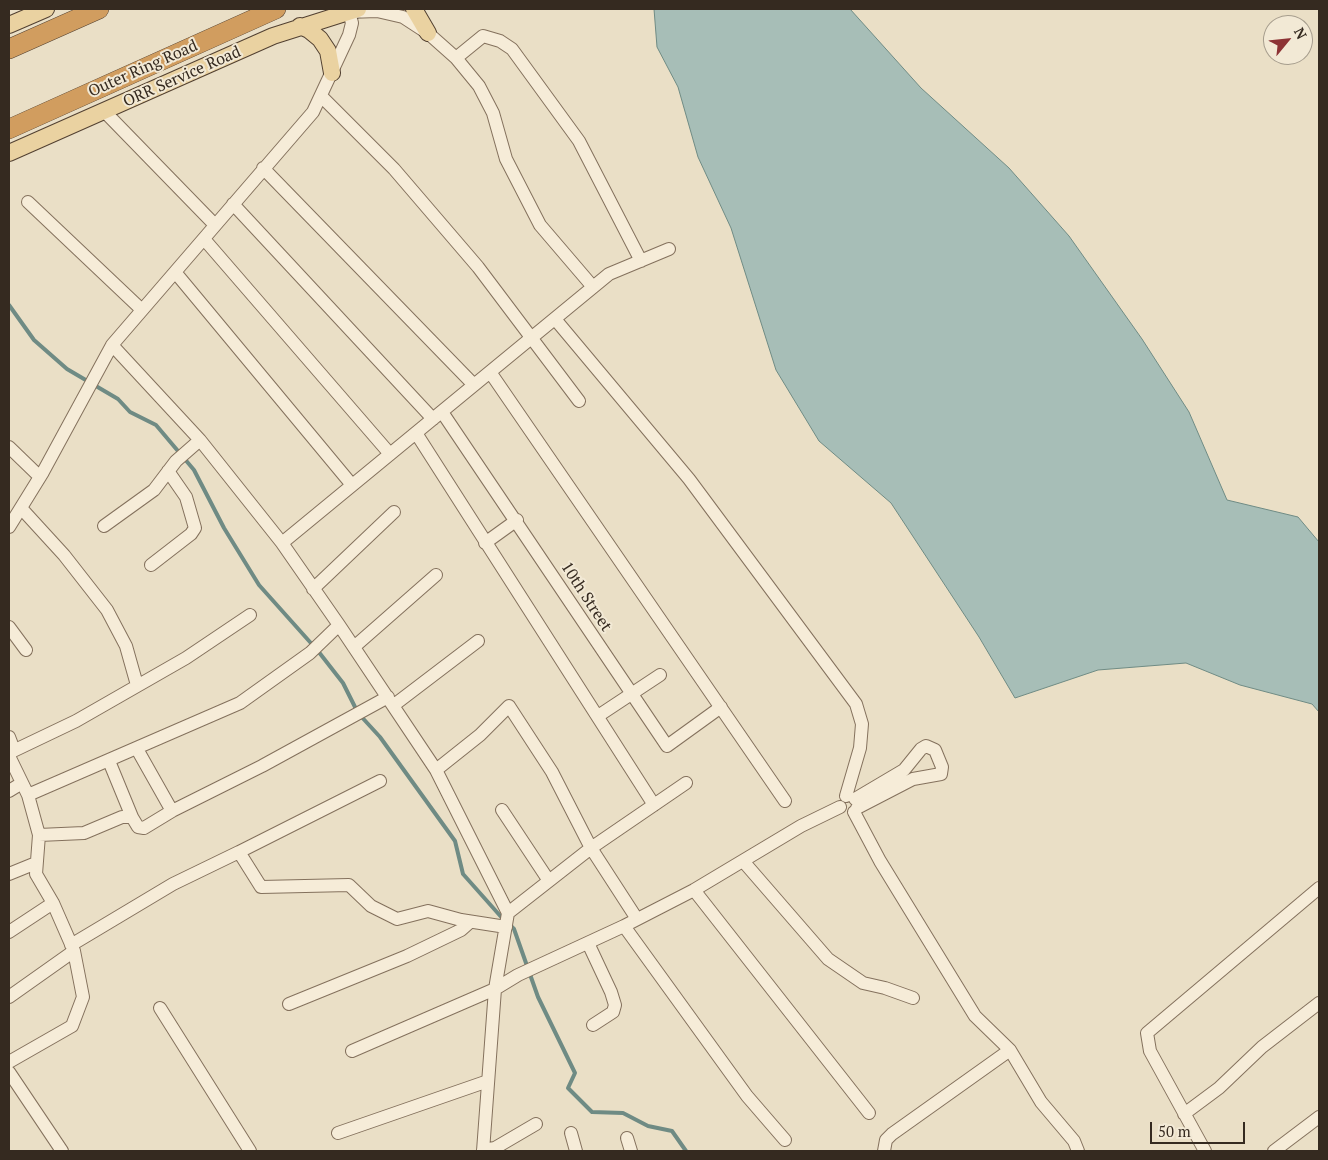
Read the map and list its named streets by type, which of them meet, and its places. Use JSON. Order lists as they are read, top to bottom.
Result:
{
  "streets": {
    "highway": ["Outer Ring Road"],
    "main road": ["ORR Service Road"],
    "street": ["10th Street"]
  },
  "scale_bar": "50 m",
  "north": "top right"
}
